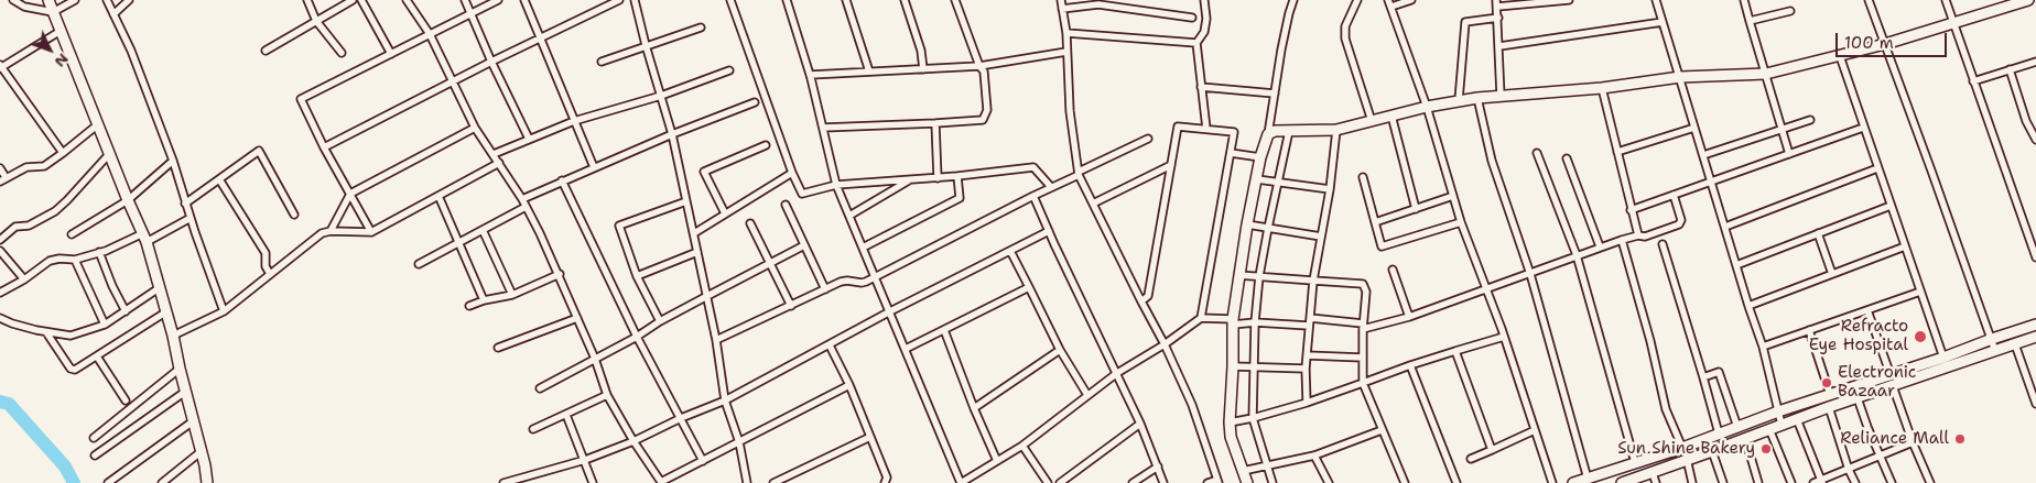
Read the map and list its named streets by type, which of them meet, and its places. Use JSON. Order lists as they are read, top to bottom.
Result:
{
  "places": [
    "Refracto Eye Hospital",
    "Electronic Bazaar",
    "Reliance Mall",
    "Sun Shine Bakery"
  ],
  "scale_bar": "100 m",
  "north": "bottom right"
}
